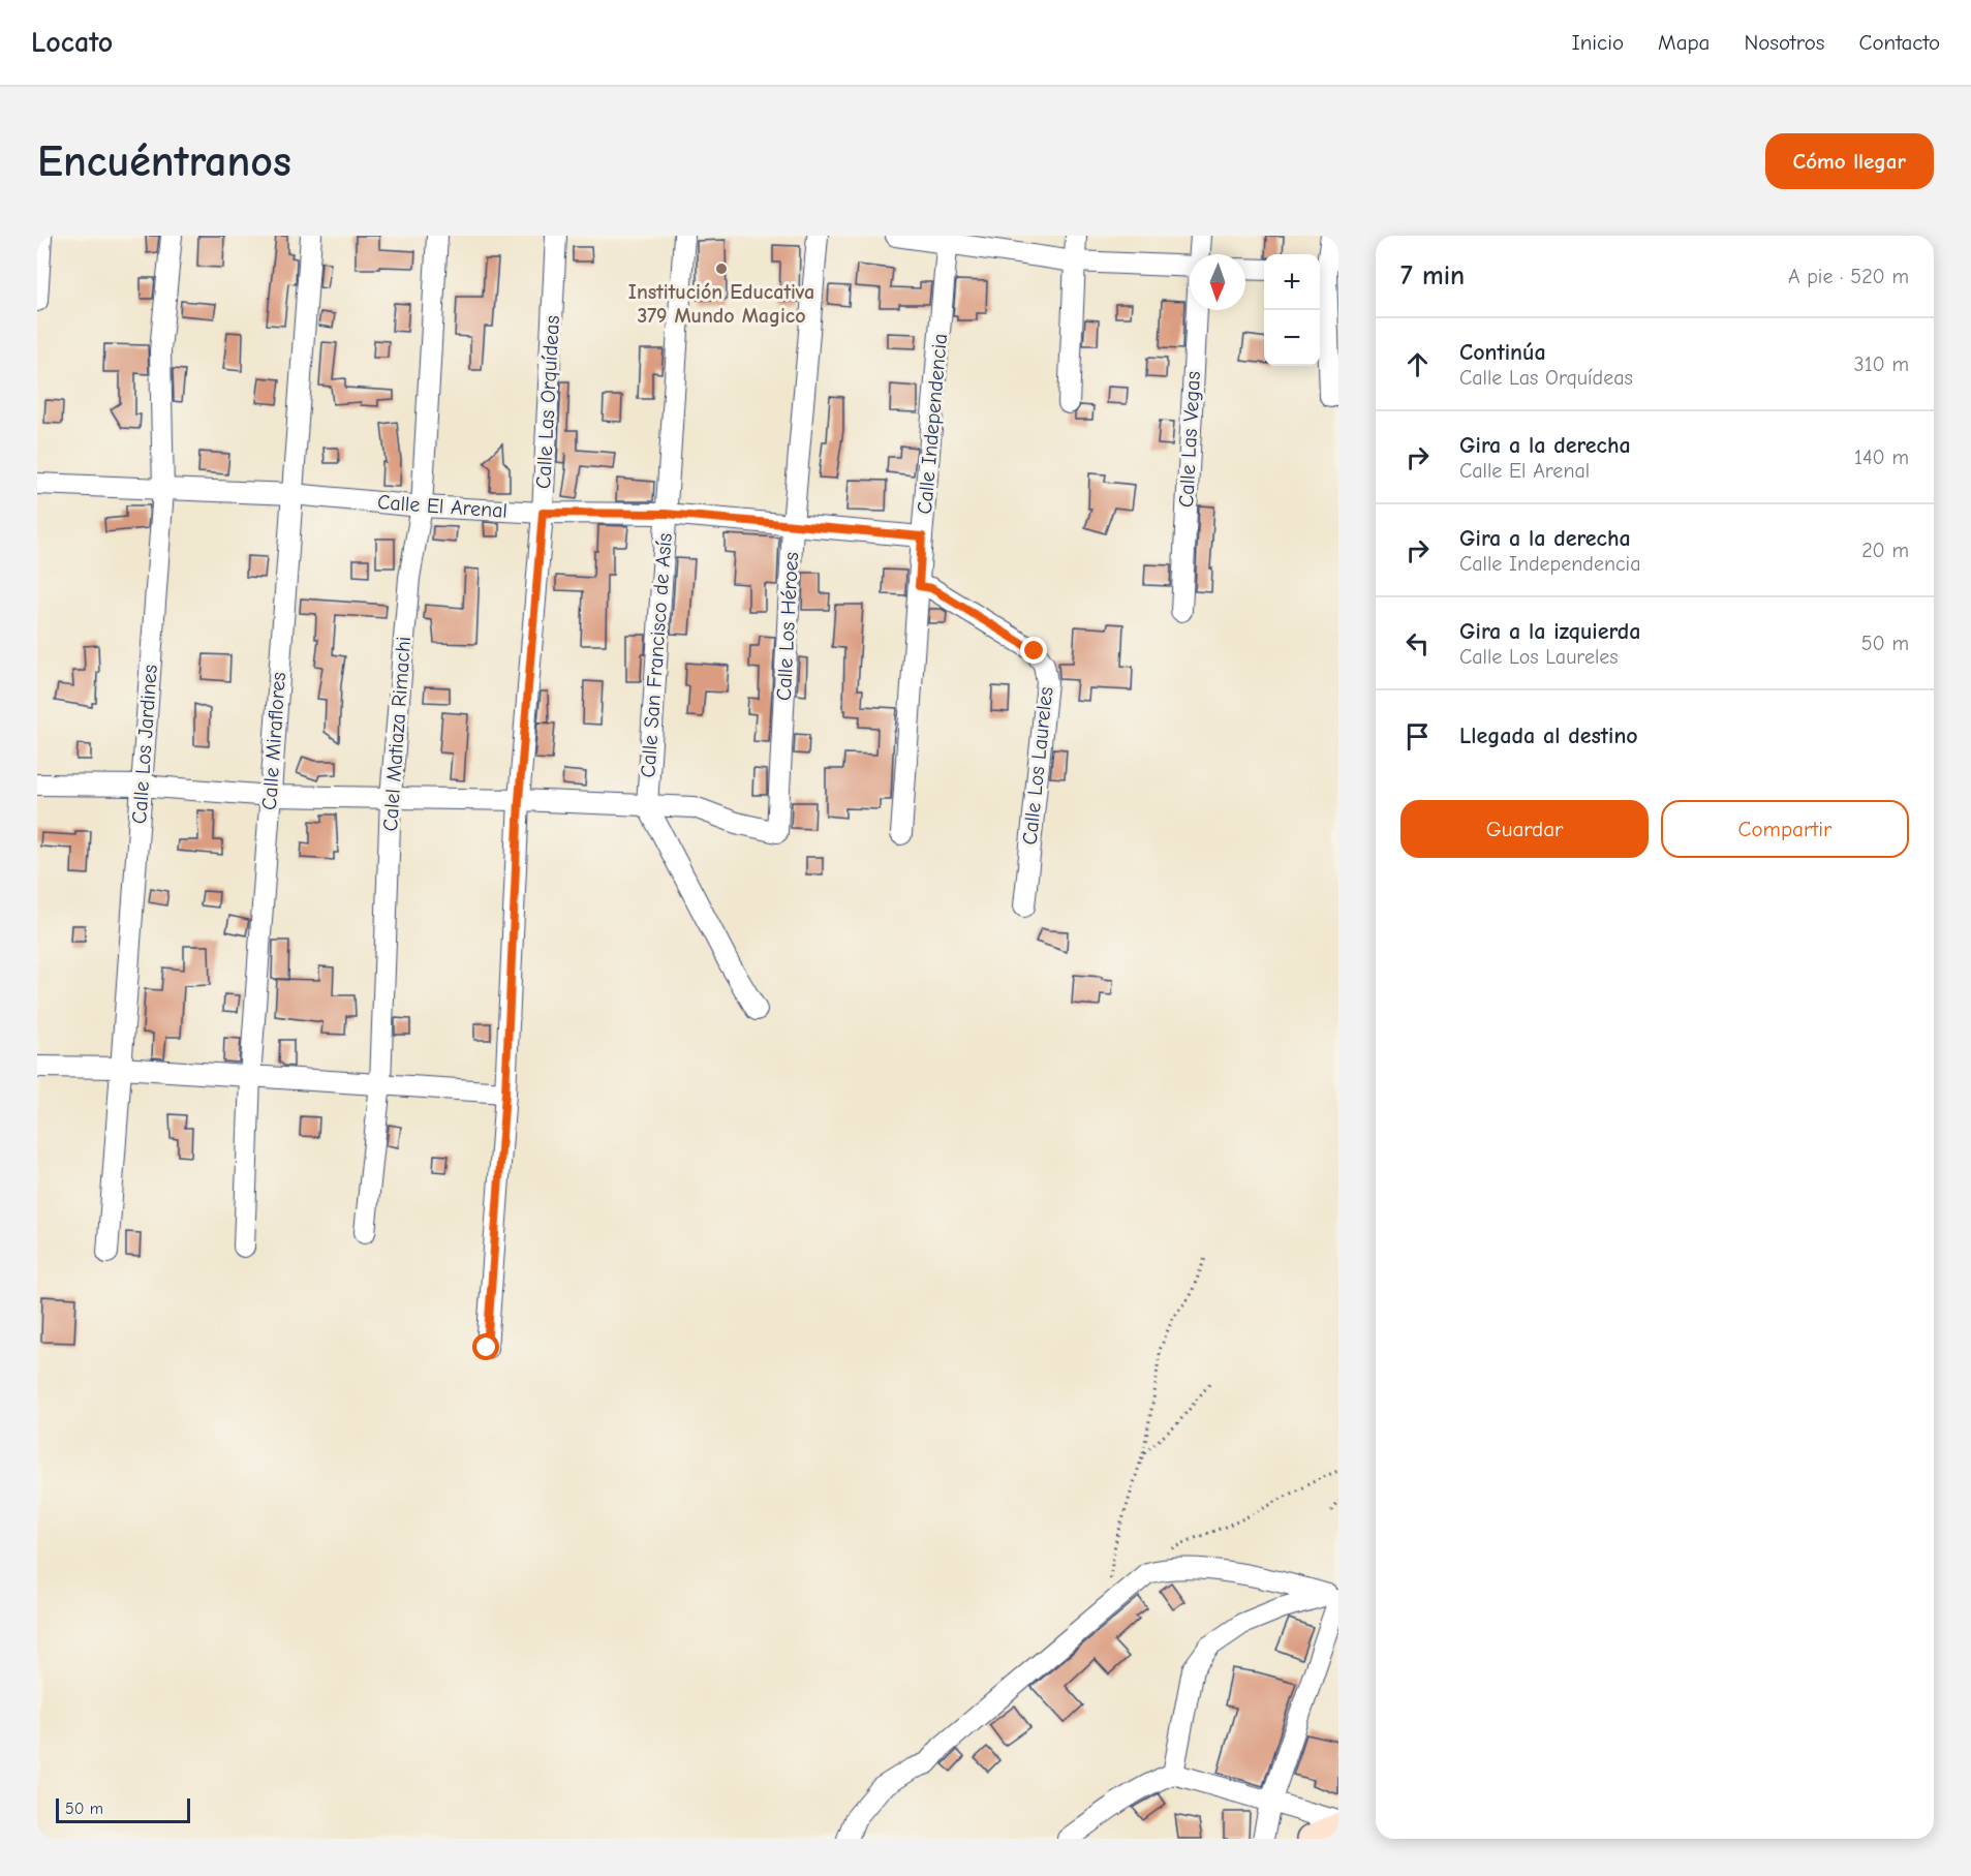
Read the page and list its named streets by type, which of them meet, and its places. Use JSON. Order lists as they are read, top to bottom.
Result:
{
  "streets": {
    "street": [
      "Calle Las Orquídeas",
      "Calle Independencia",
      "Calle Las Vegas",
      "Calle El Arenal",
      "Calle Los Héroes",
      "Calle San Francisco de Asís",
      "Calel Matiaza Rimachi",
      "Calle Miraflores",
      "Calle Los Jardines",
      "Calle Los Laureles"
    ]
  },
  "crossings": [
    ["Calle Las Orquídeas", "Calle El Arenal"],
    ["Calle Independencia", "Calle El Arenal"],
    ["Calle Independencia", "Calle Los Laureles"],
    ["Calle El Arenal", "Calle Los Héroes"],
    ["Calle El Arenal", "Calle San Francisco de Asís"],
    ["Calle El Arenal", "Calel Matiaza Rimachi"],
    ["Calle El Arenal", "Calle Miraflores"],
    ["Calle El Arenal", "Calle Los Jardines"],
    ["Calle Los Héroes", "Calle San Francisco de Asís"]
  ],
  "places": ["Institución Educativa 379 Mundo Magico"],
  "scale_bar": "50 m",
  "north": "bottom",
  "page": {
    "header": "Locato",
    "nav": [
      "Inicio",
      "Mapa",
      "Nosotros",
      "Contacto"
    ],
    "buttons": [
      "Cómo llegar",
      ["Guardar", "Compartir"]
    ],
    "title": "Encuéntranos",
    "heading": ["7 min", "A pie · 520 m"],
    "map_buttons": ["+", "−"],
    "list": [
      ["Continúa", "Calle Las Orquídeas", "310 m"],
      ["Gira a la derecha", "Calle El Arenal", "140 m"],
      ["Gira a la derecha", "Calle Independencia", "20 m"],
      ["Gira a la izquierda", "Calle Los Laureles", "50 m"],
      "Llegada al destino"
    ],
    "scale": "50 m"
  }
}
